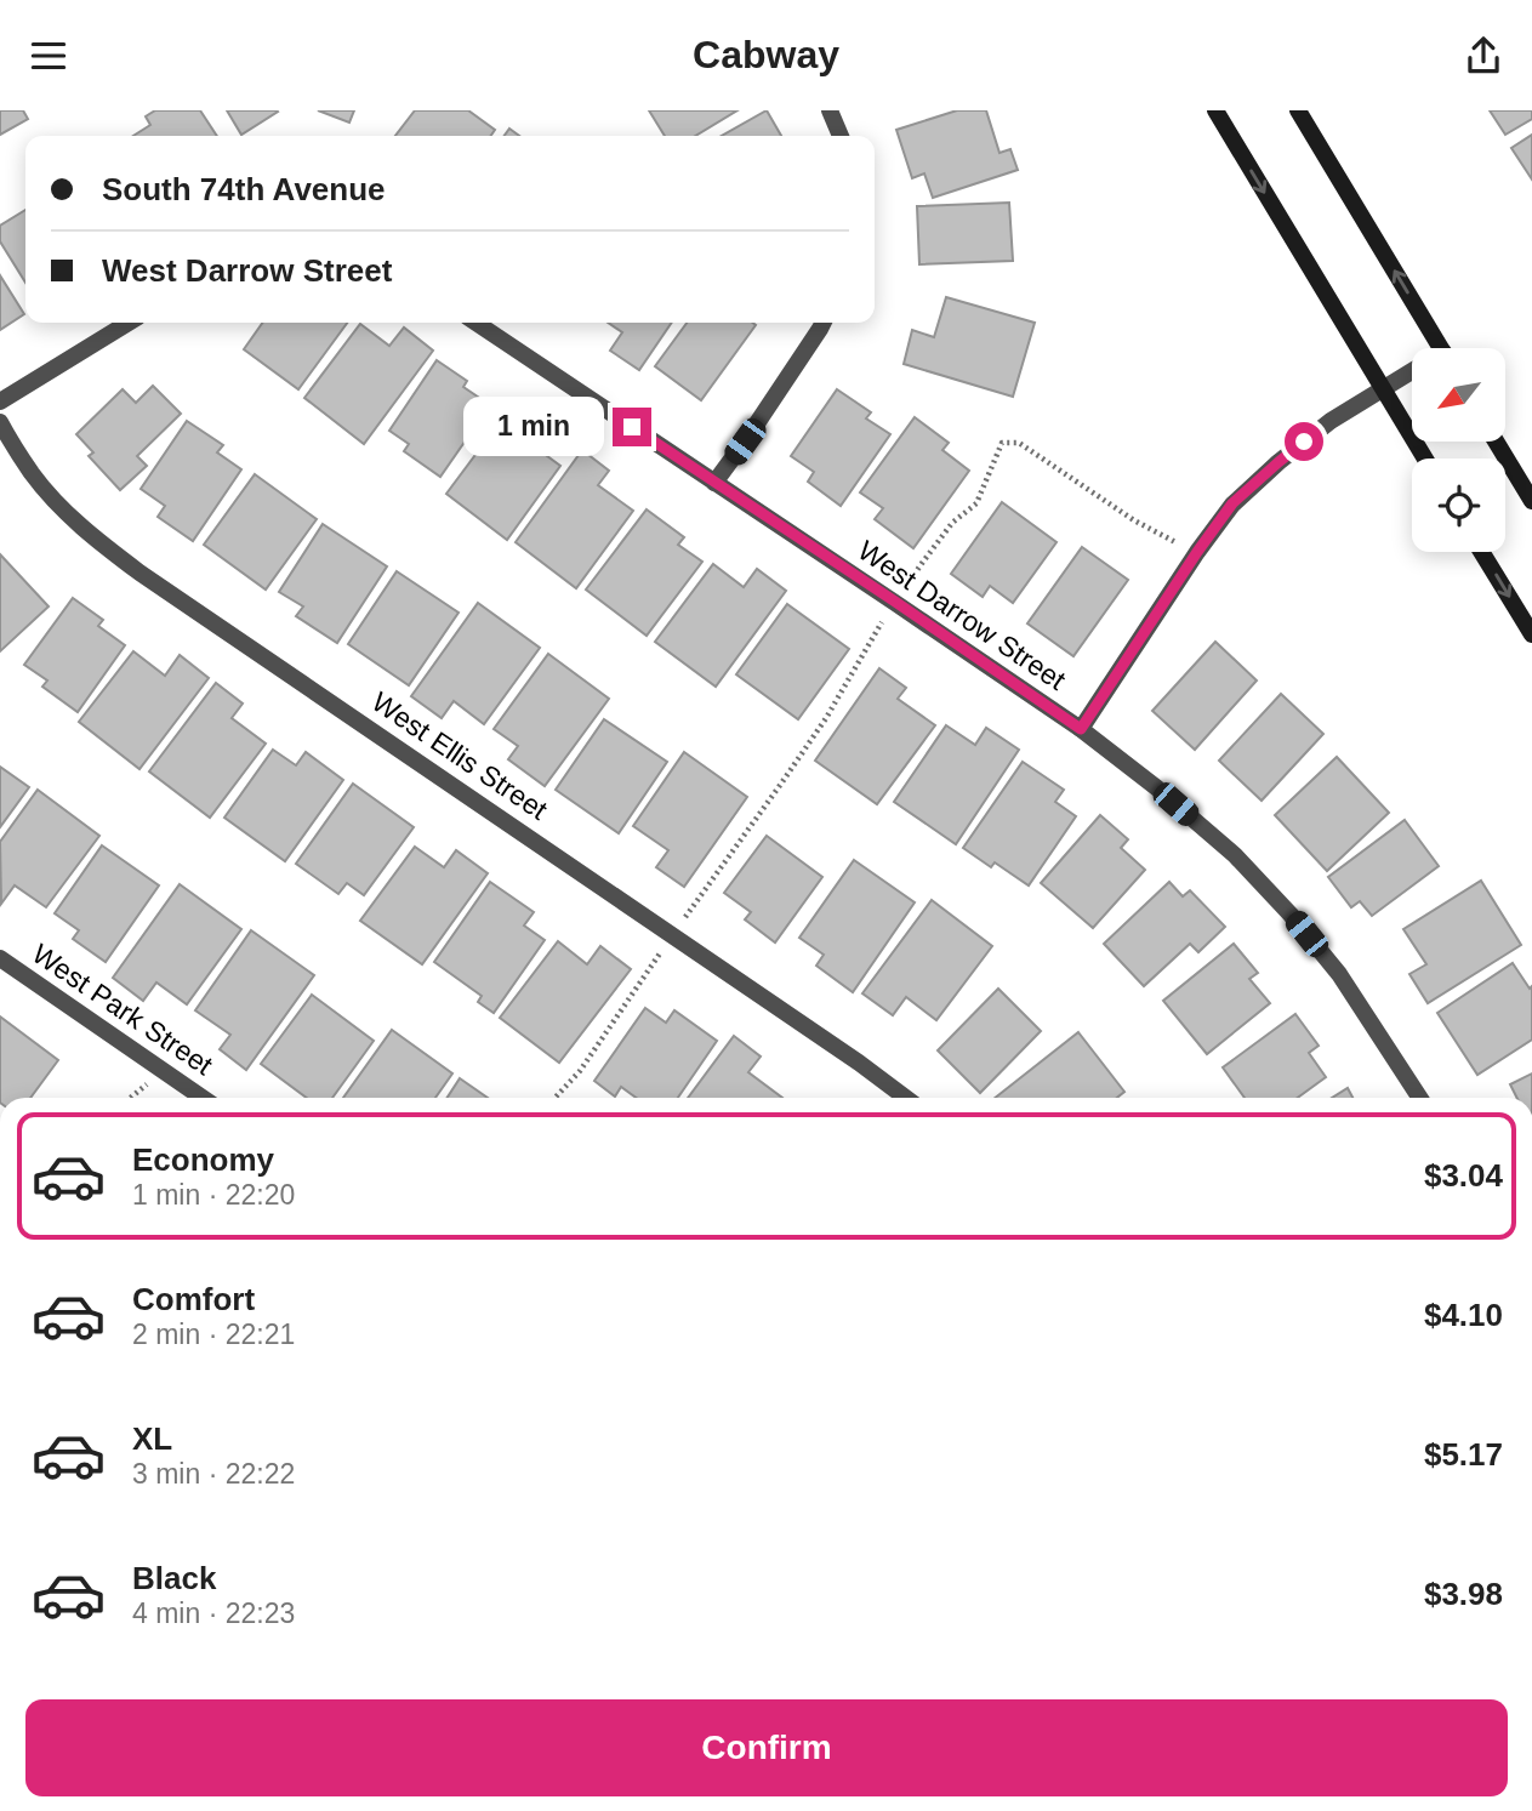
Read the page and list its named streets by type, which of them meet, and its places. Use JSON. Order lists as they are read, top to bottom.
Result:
{
  "streets": {
    "street": ["West Darrow Street", "West Ellis Street", "West Park Street"]
  },
  "north": "bottom left",
  "page": {
    "header": "Cabway",
    "banner": ["South 74th Avenue", "West Darrow Street"],
    "bubble": "1 min",
    "list": [
      {
        "name": "Economy",
        "note": "1 min · 22:20",
        "value": "$3.04"
      },
      {
        "name": "Comfort",
        "note": "2 min · 22:21",
        "value": "$4.10"
      },
      {
        "name": "XL",
        "note": "3 min · 22:22",
        "value": "$5.17"
      },
      {
        "name": "Black",
        "note": "4 min · 22:23",
        "value": "$3.98"
      }
    ],
    "buttons": "Confirm"
  }
}
